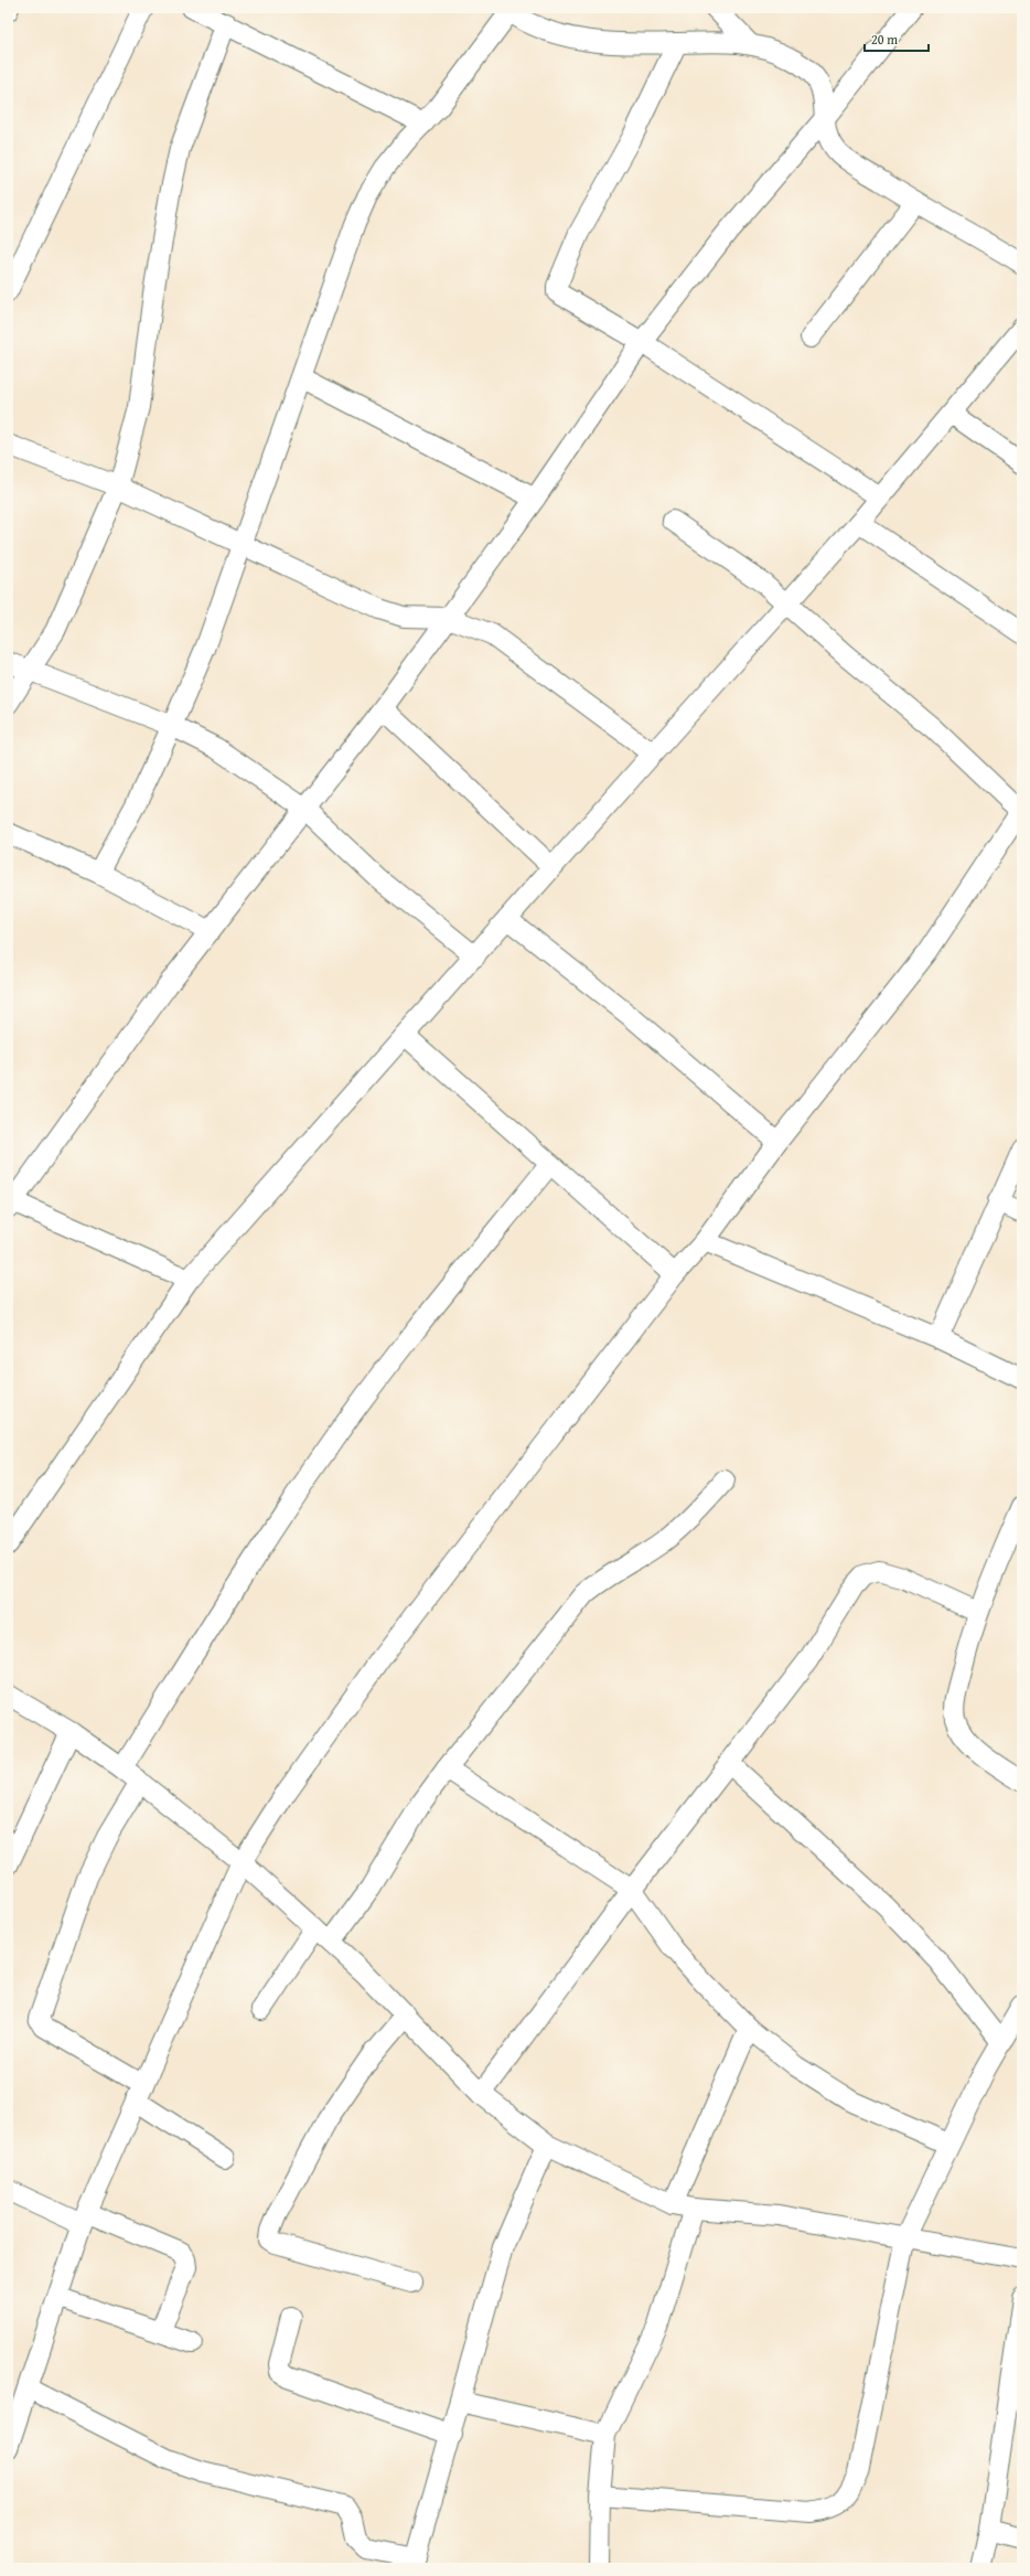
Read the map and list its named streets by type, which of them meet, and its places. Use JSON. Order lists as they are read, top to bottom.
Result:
{
  "scale_bar": "20 m"
}
